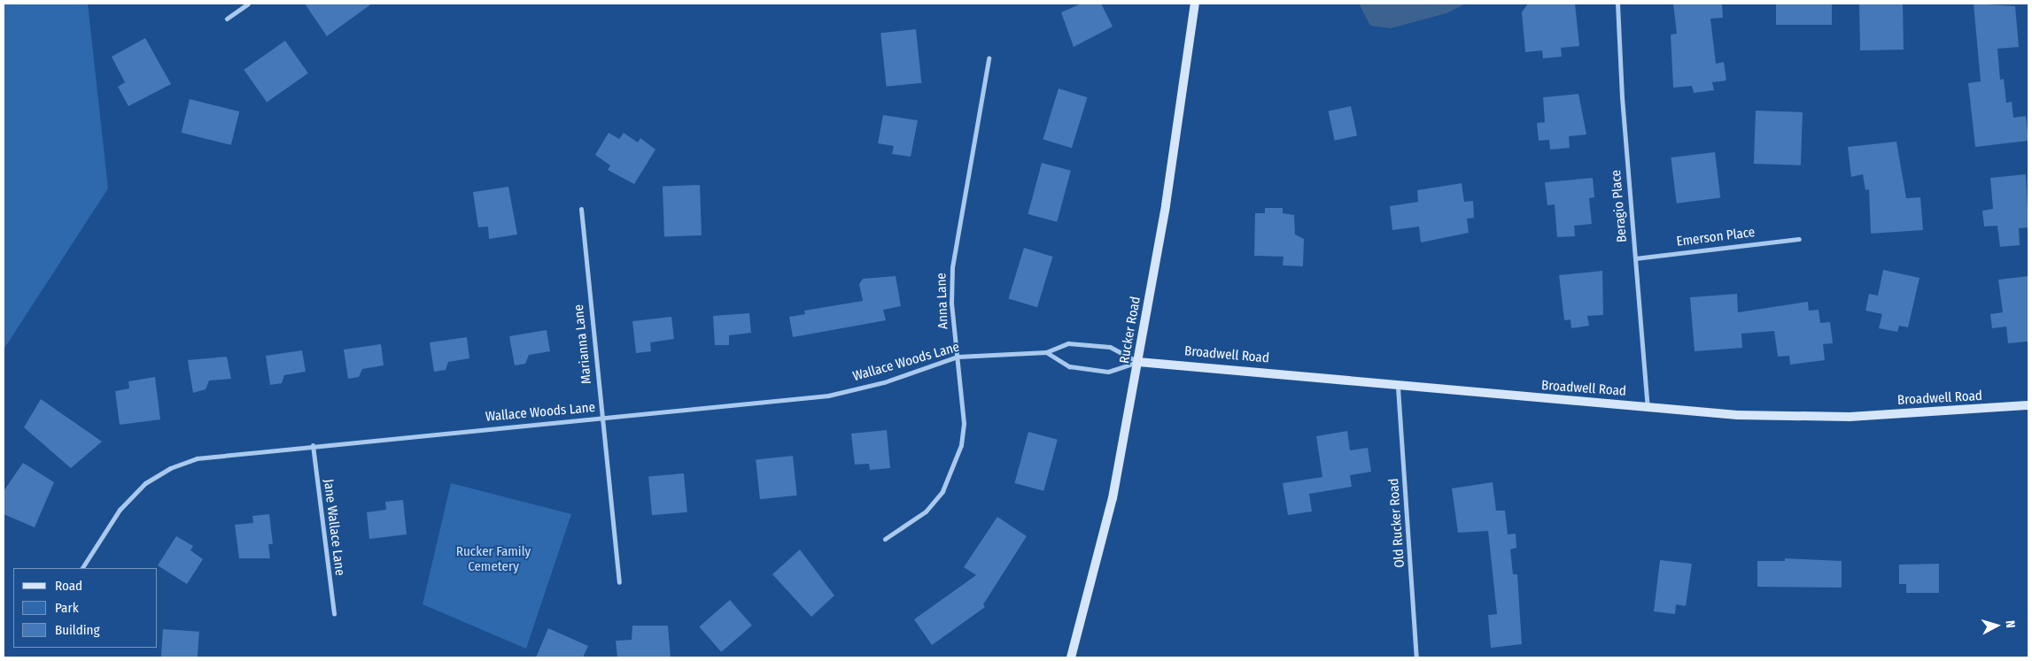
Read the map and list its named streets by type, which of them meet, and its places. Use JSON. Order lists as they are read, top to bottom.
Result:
{
  "streets": {
    "street": [
      "Beragio Place",
      "Emerson Place",
      "Anna Lane",
      "Rucker Road",
      "Marianna Lane",
      "Broadwell Road",
      "Wallace Woods Lane",
      "Old Rucker Road",
      "Jane Wallace Lane"
    ]
  },
  "crossings": [
    ["Beragio Place", "Emerson Place"],
    ["Beragio Place", "Broadwell Road"],
    ["Anna Lane", "Wallace Woods Lane"],
    ["Rucker Road", "Broadwell Road"],
    ["Rucker Road", "Wallace Woods Lane"],
    ["Marianna Lane", "Wallace Woods Lane"],
    ["Broadwell Road", "Wallace Woods Lane"],
    ["Broadwell Road", "Old Rucker Road"],
    ["Wallace Woods Lane", "Jane Wallace Lane"]
  ],
  "parks": ["Rucker Family Cemetery"],
  "legend": ["Road", "Park", "Building"],
  "north": "right"
}
